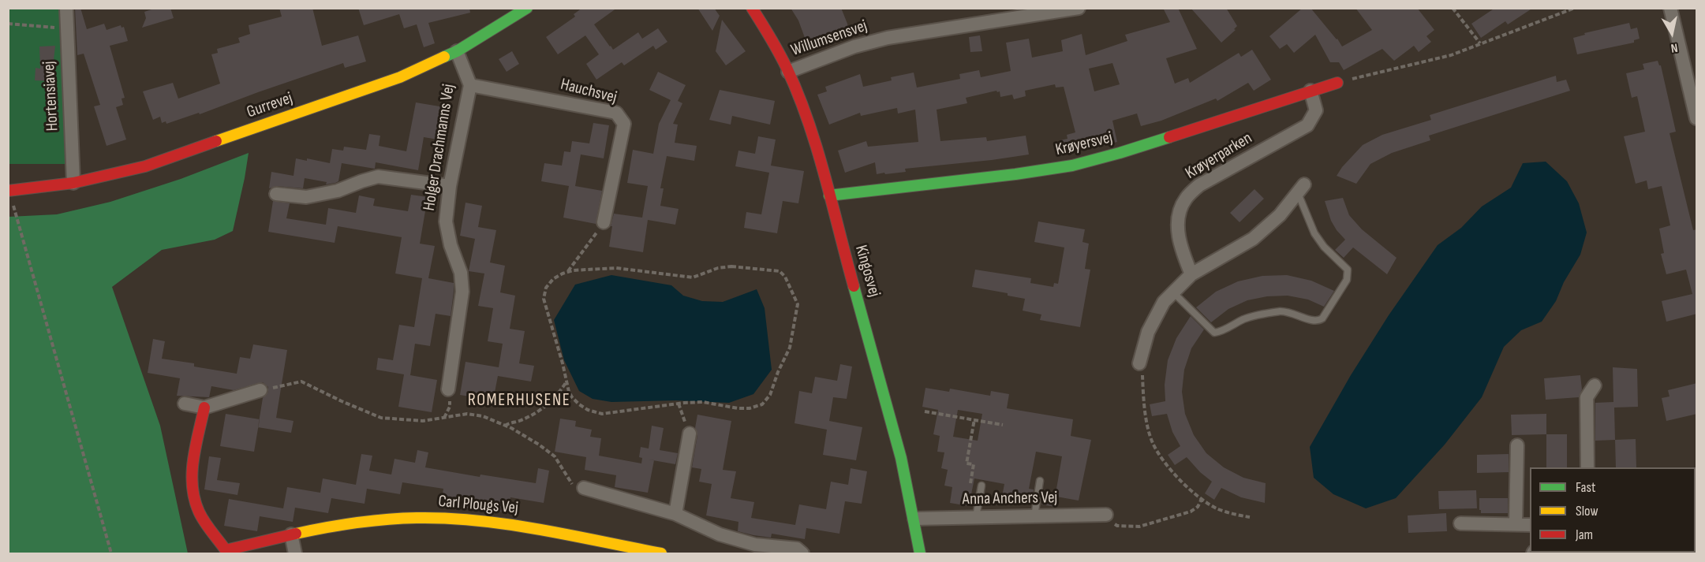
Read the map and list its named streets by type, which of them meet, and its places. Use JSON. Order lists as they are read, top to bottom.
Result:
{
  "streets": {
    "street": [
      "Willumsensvej",
      "Hauchsvej",
      "Hortensiavej",
      "Gurrevej",
      "Krøyersvej",
      "Holger Drachmanns Vej",
      "Krøyerparken",
      "Kingosvej",
      "Anna Anchers Vej",
      "Carl Plougs Vej"
    ]
  },
  "crossings": [
    ["Willumsensvej", "Kingosvej"],
    ["Hauchsvej", "Holger Drachmanns Vej"],
    ["Hortensiavej", "Gurrevej"],
    ["Gurrevej", "Holger Drachmanns Vej"],
    ["Krøyersvej", "Krøyerparken"],
    ["Krøyersvej", "Kingosvej"],
    ["Kingosvej", "Anna Anchers Vej"]
  ],
  "districts": ["ROMERHUSENE"],
  "legend": ["Fast", "Slow", "Jam"],
  "north": "bottom"
}
